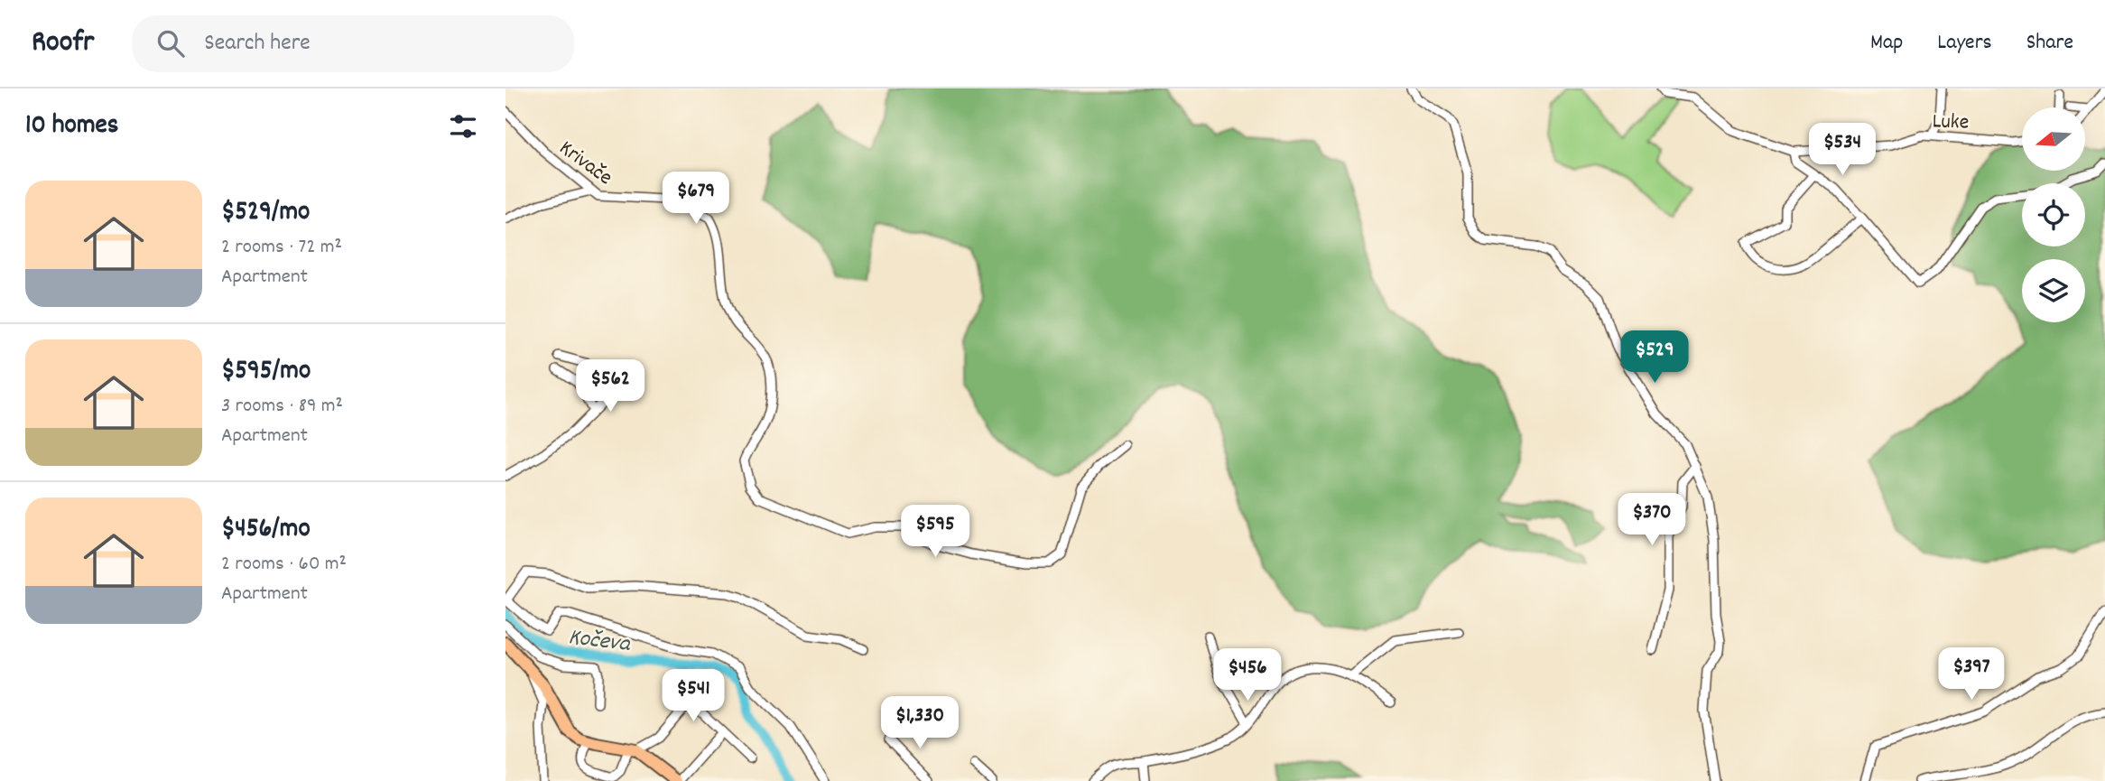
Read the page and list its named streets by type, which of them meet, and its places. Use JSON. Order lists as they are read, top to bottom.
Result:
{
  "streets": {
    "street": ["Luke", "Krivače"]
  },
  "water": ["Kočeva"],
  "north": "left",
  "page": {
    "header": "Roofr",
    "search": "Search here",
    "nav": ["Map", "Layers", "Share"],
    "heading": "10 homes",
    "price": [
      "$534",
      "$679",
      "$529",
      "$562",
      "$370",
      "$595",
      "$397",
      "$456",
      "$541",
      "$1,330"
    ],
    "list": [
      {
        "name": "$529/mo",
        "note": "2 rooms · 72 m² · Apartment"
      },
      {
        "name": "$595/mo",
        "note": "3 rooms · 89 m² · Apartment"
      },
      {
        "name": "$456/mo",
        "note": "2 rooms · 60 m² · Apartment"
      }
    ]
  }
}
